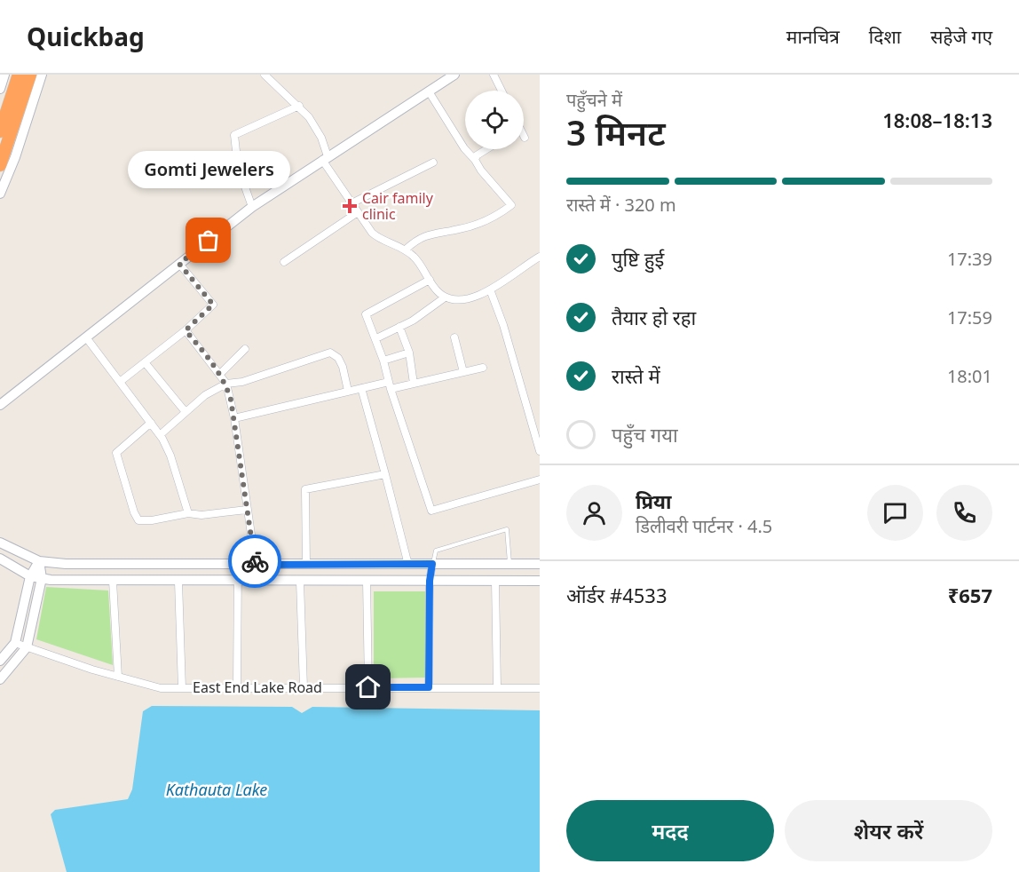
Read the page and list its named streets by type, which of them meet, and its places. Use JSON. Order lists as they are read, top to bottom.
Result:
{
  "streets": {
    "street": ["East End Lake Road"]
  },
  "water": ["Kathauta Lake"],
  "places": {
    "health": ["Cair family clinic"],
    "other": ["Gomti Jewelers"]
  },
  "page": {
    "header": "Quickbag",
    "nav": ["मानचित्र", "दिशा", "सहेजे गए"],
    "heading": ["3 मिनट", "पहुँचने में", "18:08–18:13"],
    "panel": [
      "प्रिया",
      "डिलीवरी पार्टनर · 4.5",
      "ऑर्डर #4533",
      "₹657"
    ],
    "bubble": "Gomti Jewelers",
    "bar": "रास्ते में · 320 m",
    "list": [
      ["पुष्टि हुई", "17:39"],
      ["तैयार हो रहा", "17:59"],
      ["रास्ते में", "18:01"],
      "पहुँच गया"
    ],
    "buttons": ["मदद", "शेयर करें"]
  }
}
